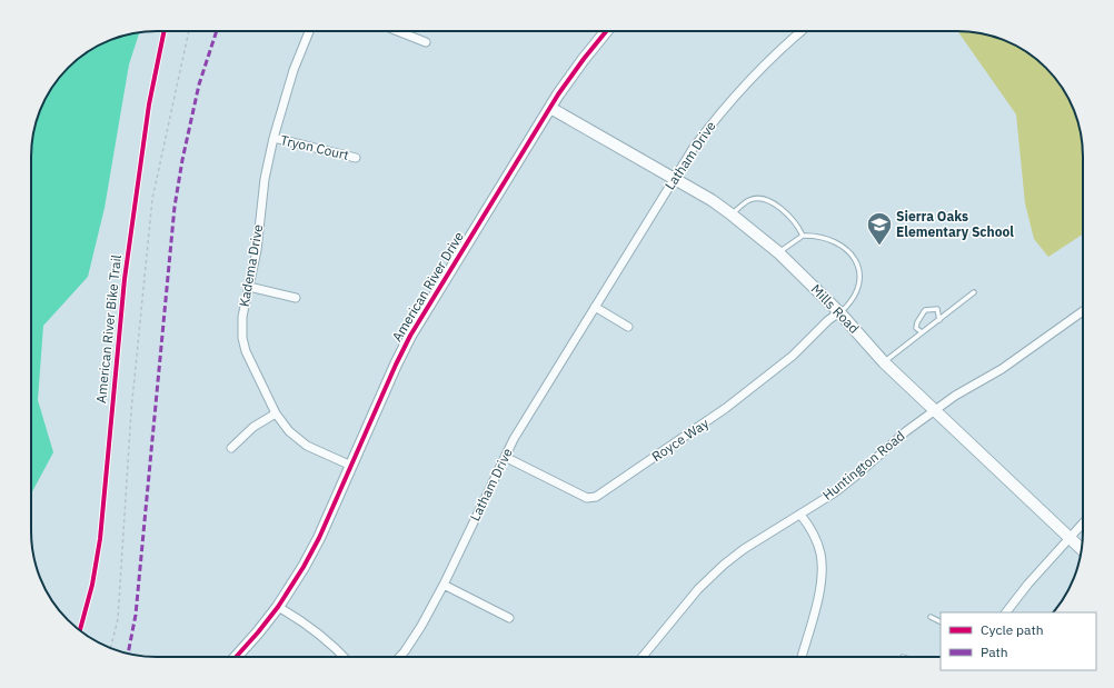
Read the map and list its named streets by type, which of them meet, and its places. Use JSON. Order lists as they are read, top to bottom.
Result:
{
  "streets": {
    "street": [
      "Tryon Court",
      "Latham Drive",
      "Kadema Drive",
      "American River Drive",
      "Mills Road",
      "Royce Way",
      "Huntington Road"
    ],
    "cycle path": ["American River Bike Trail"]
  },
  "crossings": [
    ["Tryon Court", "Kadema Drive"],
    ["Latham Drive", "Mills Road"],
    ["Latham Drive", "Royce Way"],
    ["Kadema Drive", "American River Drive"],
    ["American River Drive", "Mills Road"],
    ["Mills Road", "Royce Way"],
    ["Mills Road", "Huntington Road"]
  ],
  "places": {
    "school or university": ["Sierra Oaks Elementary School"]
  },
  "legend": ["Cycle path", "Path"]
}
